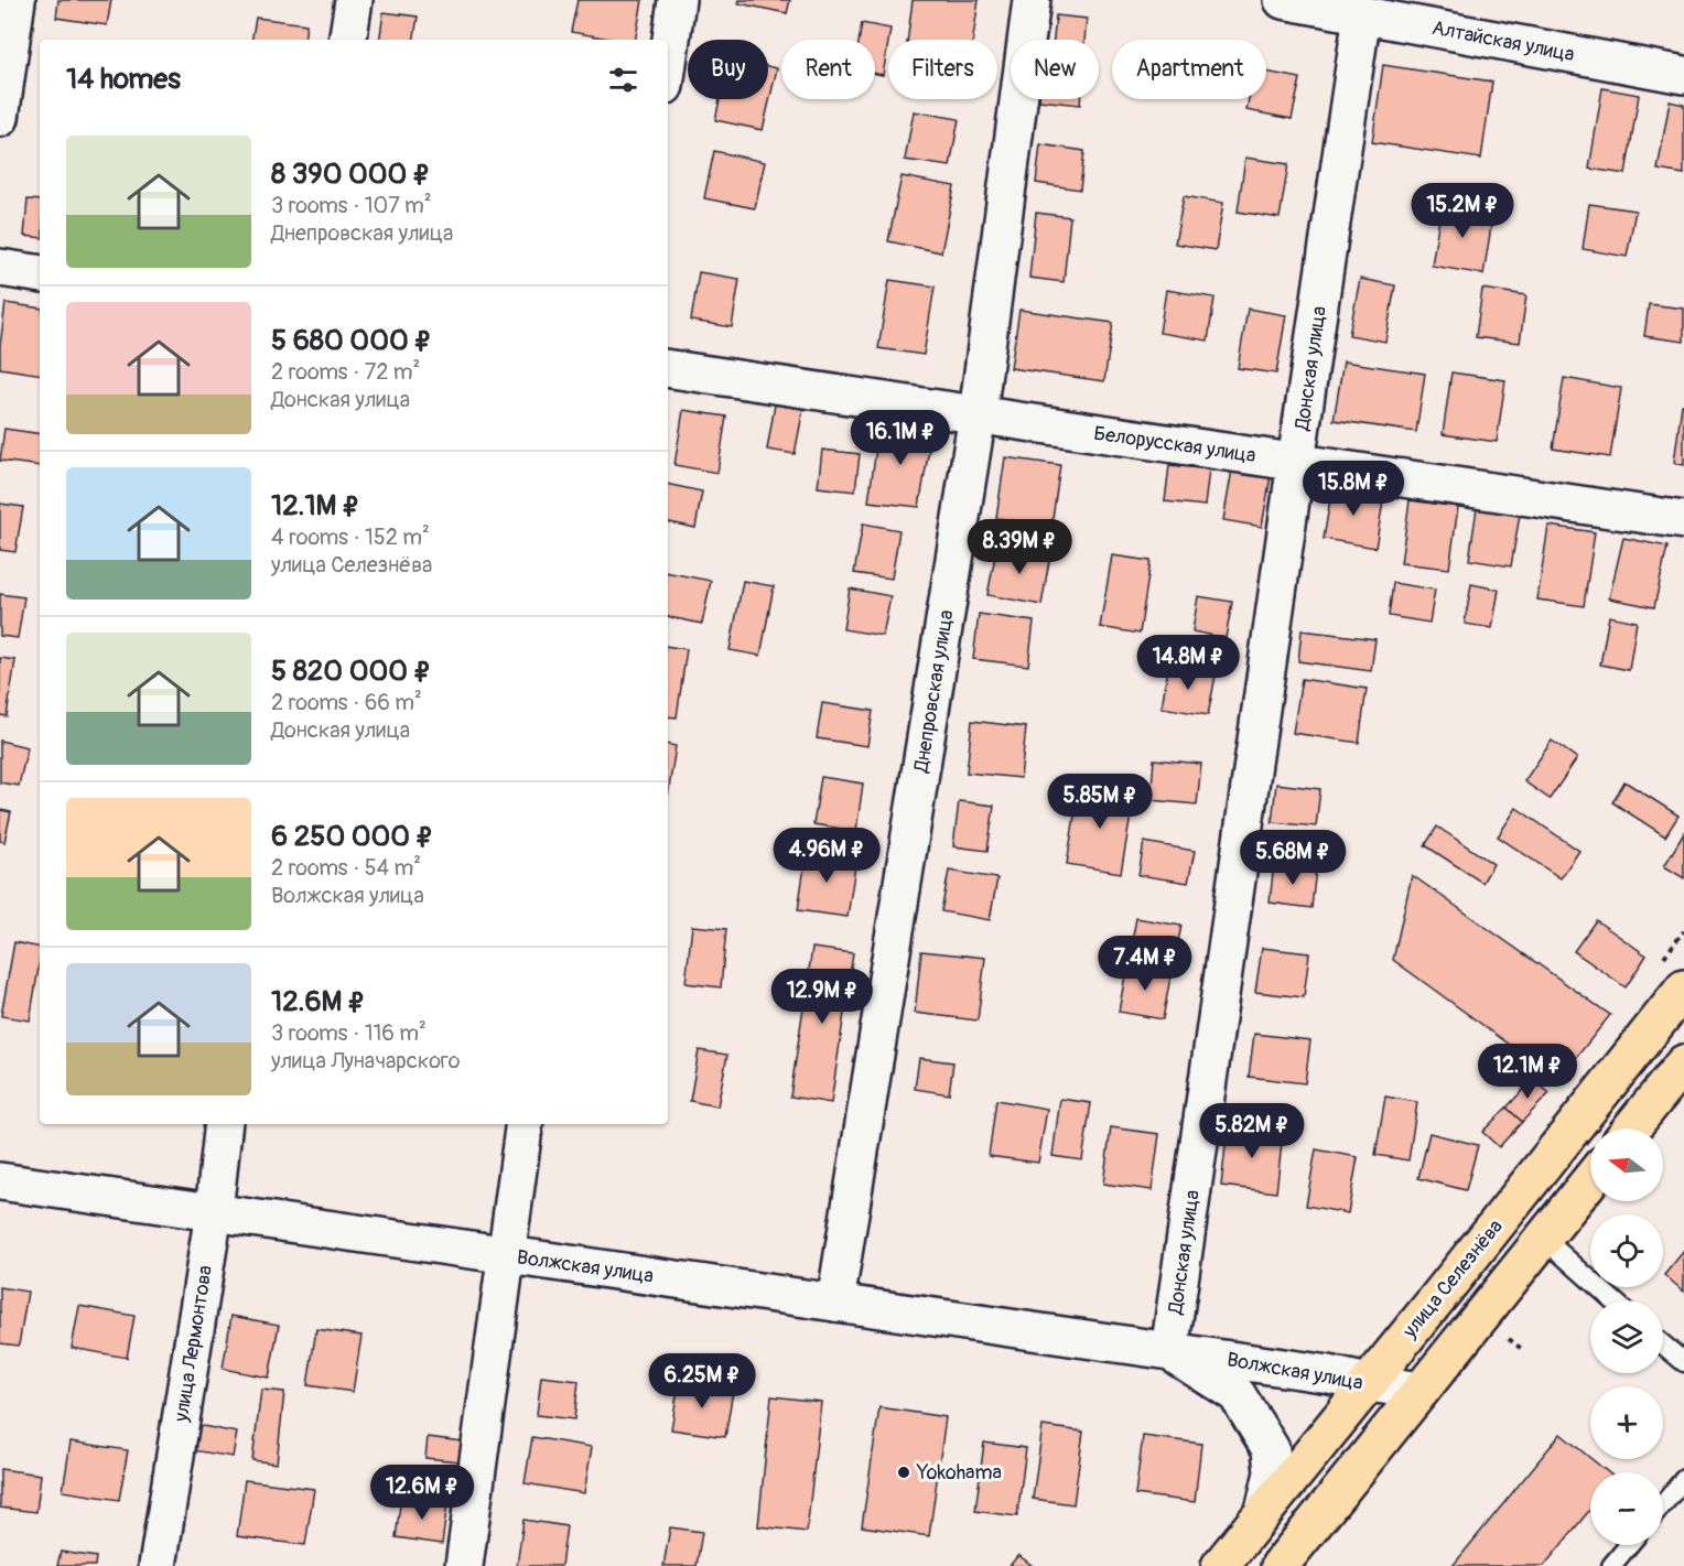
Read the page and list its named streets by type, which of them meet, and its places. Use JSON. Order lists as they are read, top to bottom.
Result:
{
  "streets": {
    "main road": ["улица Селезнёва"],
    "street": [
      "Алтайская улица",
      "Донская улица",
      "Белорусская улица",
      "Днепровская улица",
      "Волжская улица",
      "улица Лермонтова"
    ]
  },
  "crossings": [
    ["Алтайская улица", "Донская улица"],
    ["Донская улица", "Белорусская улица"],
    ["Донская улица", "Волжская улица"],
    ["Белорусская улица", "Днепровская улица"],
    ["Днепровская улица", "Волжская улица"],
    ["Волжская улица", "улица Селезнёва"],
    ["Волжская улица", "улица Лермонтова"]
  ],
  "places": ["Yokohama"],
  "north": "left",
  "page": {
    "chip": [
      "Buy",
      "Rent",
      "Filters",
      "New",
      "Apartment"
    ],
    "heading": "14 homes",
    "list": [
      {
        "name": "8 390 000 ₽",
        "note": "3 rooms · 107 m² · Днепровская улица"
      },
      {
        "name": "5 680 000 ₽",
        "note": "2 rooms · 72 m² · Донская улица"
      },
      {
        "name": "12.1M ₽",
        "note": "4 rooms · 152 m² · улица Селезнёва"
      },
      {
        "name": "5 820 000 ₽",
        "note": "2 rooms · 66 m² · Донская улица"
      },
      {
        "name": "6 250 000 ₽",
        "note": "2 rooms · 54 m² · Волжская улица"
      },
      {
        "name": "12.6M ₽",
        "note": "3 rooms · 116 m² · улица Луначарского"
      }
    ],
    "price": [
      "15.2M ₽",
      "16.1M ₽",
      "15.8M ₽",
      "8.39M ₽",
      "14.8M ₽",
      "5.85M ₽",
      "4.96M ₽",
      "5.68M ₽",
      "7.4M ₽",
      "12.9M ₽",
      "12.1M ₽",
      "5.82M ₽",
      "6.25M ₽",
      "12.6M ₽"
    ],
    "map_buttons": ["+", "−"]
  }
}
